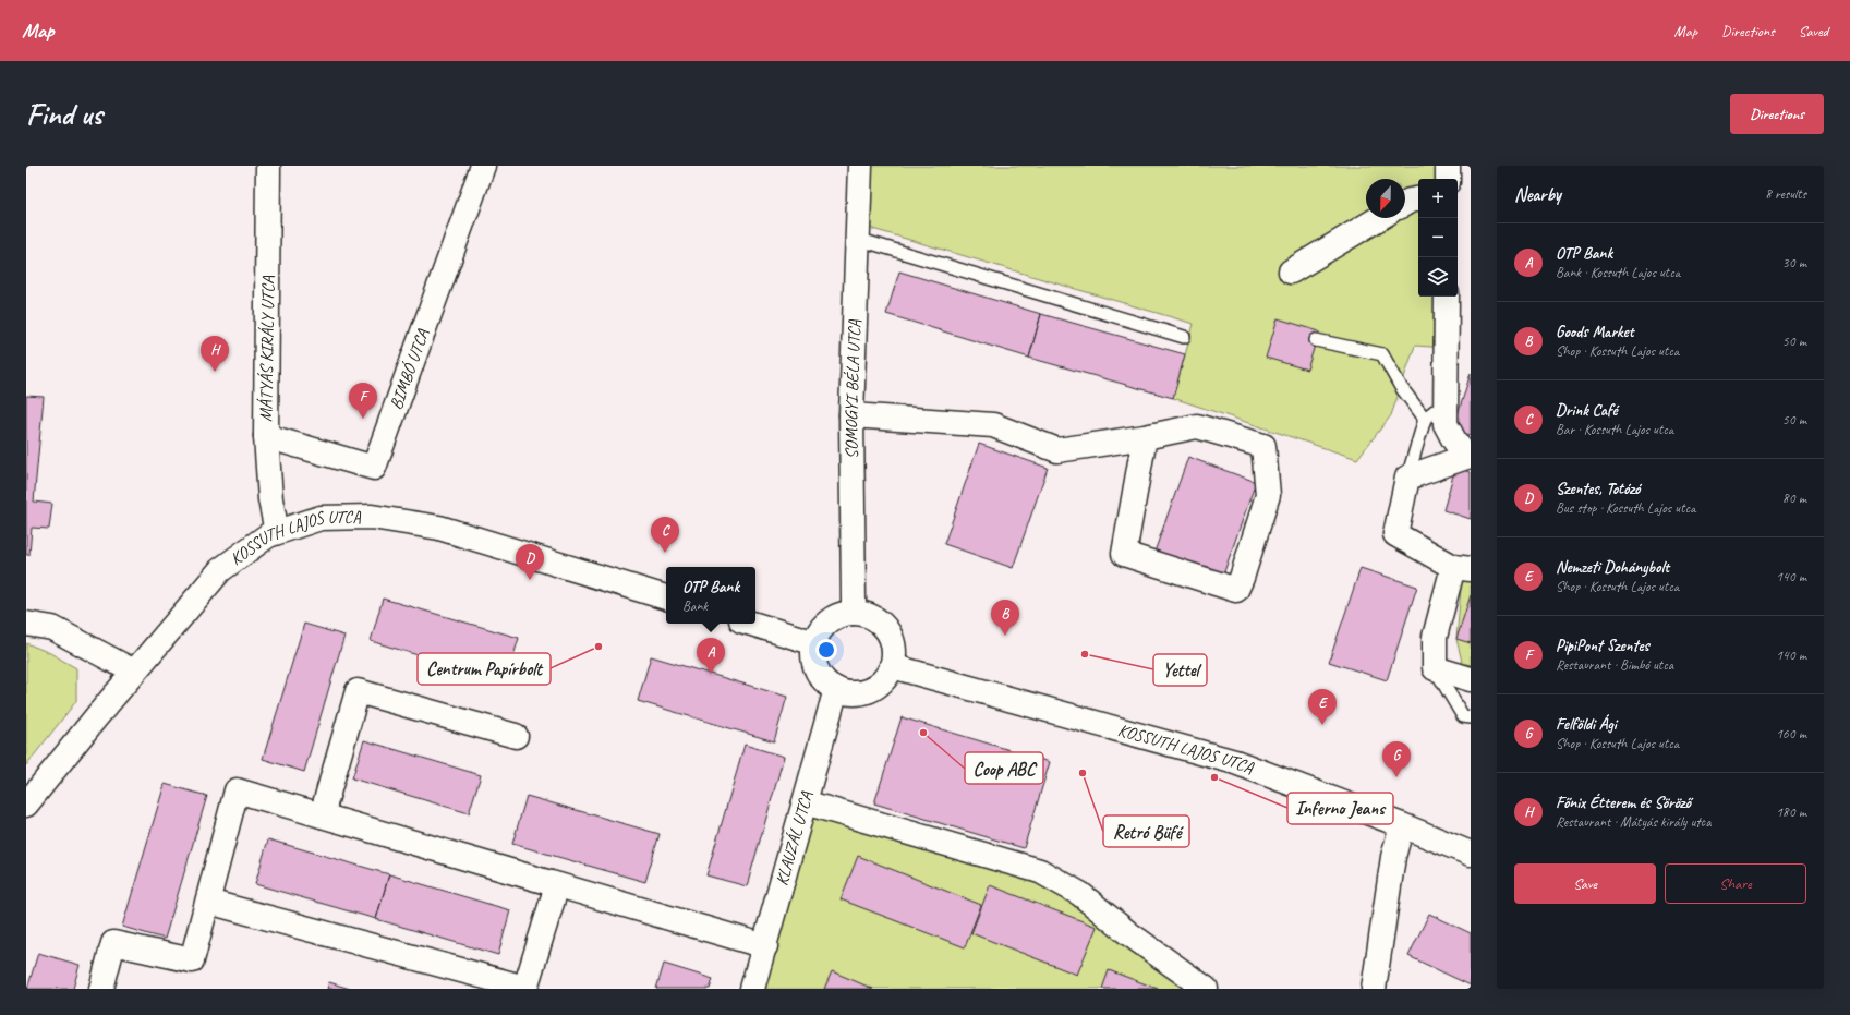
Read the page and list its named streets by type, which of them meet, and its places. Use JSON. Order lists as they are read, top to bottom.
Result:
{
  "streets": {
    "street": [
      "MÁTYÁS KIRÁLY UTCA",
      "BIMBÓ UTCA",
      "SOMOGYI BÉLA UTCA",
      "KOSSUTH LAJOS UTCA",
      "KLAUZÁL UTCA"
    ]
  },
  "crossings": [
    ["MÁTYÁS KIRÁLY UTCA", "BIMBÓ UTCA"],
    ["MÁTYÁS KIRÁLY UTCA", "KOSSUTH LAJOS UTCA"],
    ["SOMOGYI BÉLA UTCA", "KOSSUTH LAJOS UTCA"],
    ["SOMOGYI BÉLA UTCA", "KLAUZÁL UTCA"],
    ["KOSSUTH LAJOS UTCA", "KLAUZÁL UTCA"]
  ],
  "places": [
    "Centrum Papírbolt",
    "Yettel",
    "Coop ABC",
    "Retró Büfé",
    "Inferno Jeans"
  ],
  "north": "bottom",
  "page": {
    "header": "Map",
    "nav": ["Map", "Directions", "Saved"],
    "buttons": [
      "Directions",
      ["Save", "Share"]
    ],
    "title": "Find us",
    "heading": ["Nearby", "8 results"],
    "map_buttons": ["+", "−"],
    "list": [
      {
        "mark": "A",
        "name": "OTP Bank",
        "note": "Bank · Kossuth Lajos utca",
        "value": "30 m"
      },
      {
        "mark": "B",
        "name": "Goods Market",
        "note": "Shop · Kossuth Lajos utca",
        "value": "50 m"
      },
      {
        "mark": "C",
        "name": "Drink Café",
        "note": "Bar · Kossuth Lajos utca",
        "value": "50 m"
      },
      {
        "mark": "D",
        "name": "Szentes, Totózó",
        "note": "Bus stop · Kossuth Lajos utca",
        "value": "80 m"
      },
      {
        "mark": "E",
        "name": "Nemzeti Dohánybolt",
        "note": "Shop · Kossuth Lajos utca",
        "value": "140 m"
      },
      {
        "mark": "F",
        "name": "PipiPont Szentes",
        "note": "Restaurant · Bimbó utca",
        "value": "140 m"
      },
      {
        "mark": "G",
        "name": "Felföldi Ági",
        "note": "Shop · Kossuth Lajos utca",
        "value": "160 m"
      },
      {
        "mark": "H",
        "name": "Főnix Étterem és Söröző",
        "note": "Restaurant · Mátyás király utca",
        "value": "180 m"
      }
    ],
    "pins": [
      "H",
      "F",
      "C",
      "D",
      "B",
      "A",
      "E",
      "G"
    ],
    "popup": ["OTP Bank", "Bank"]
  }
}
